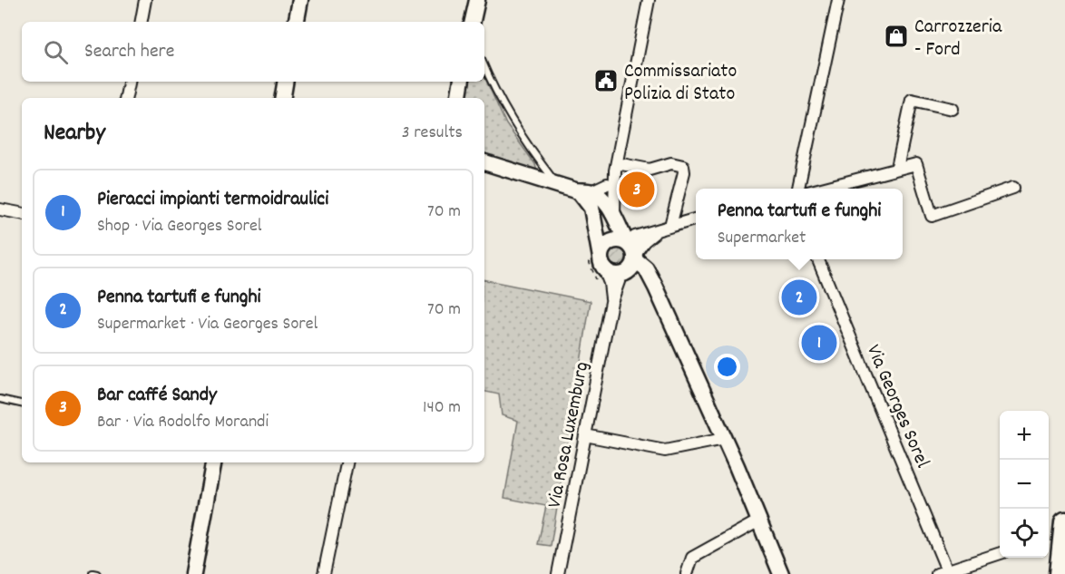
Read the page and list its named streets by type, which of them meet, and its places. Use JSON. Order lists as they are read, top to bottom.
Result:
{
  "streets": {
    "street": ["Via Georges Sorel", "Via Rosa Luxemburg"]
  },
  "places": {
    "shop": ["Carrozzeria - Ford"],
    "public building": ["Commissariato Polizia di Stato"]
  },
  "page": {
    "search": "Search here",
    "heading": ["Nearby", "3 results"],
    "list": [
      {
        "mark": "1",
        "name": "Pieracci impianti termoidraulici",
        "note": "Shop · Via Georges Sorel",
        "value": "70 m"
      },
      {
        "mark": "2",
        "name": "Penna tartufi e funghi",
        "note": "Supermarket · Via Georges Sorel",
        "value": "70 m"
      },
      {
        "mark": "3",
        "name": "Bar caffé Sandy",
        "note": "Bar · Via Rodolfo Morandi",
        "value": "140 m"
      }
    ],
    "pins": ["3", "2", "1"],
    "popup": ["Penna tartufi e funghi", "Supermarket"],
    "map_buttons": ["+", "−"]
  }
}
